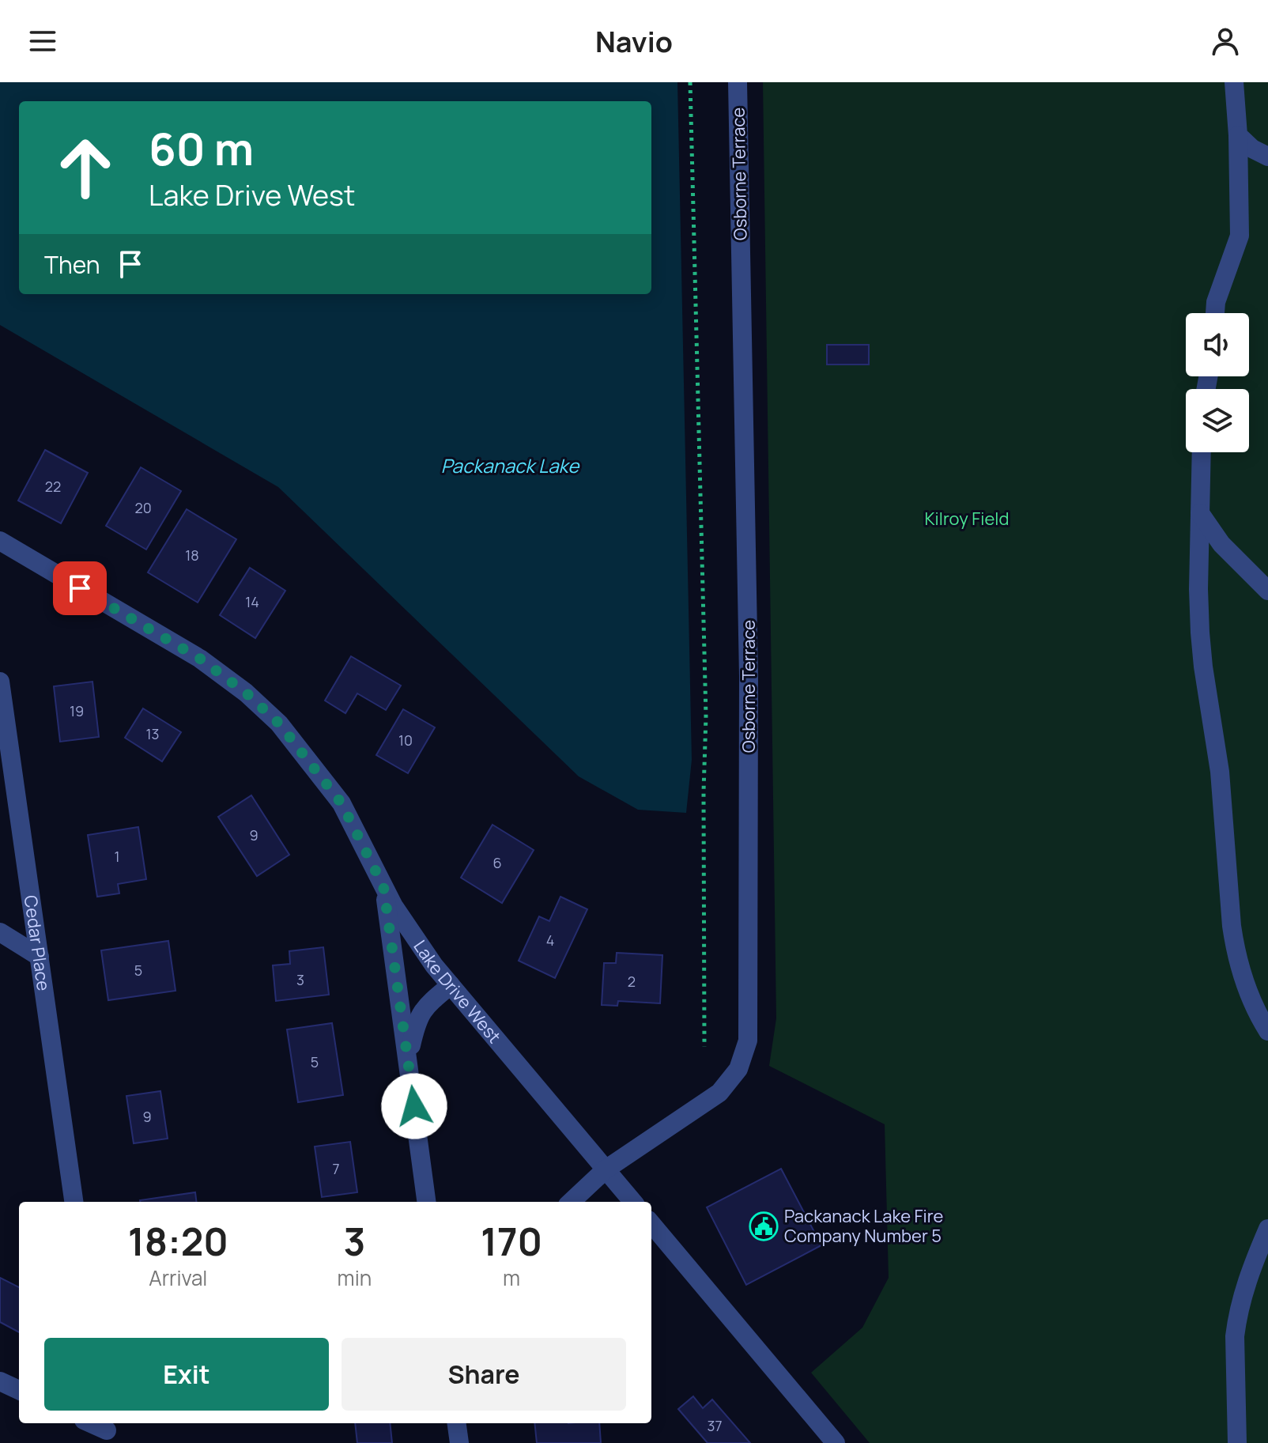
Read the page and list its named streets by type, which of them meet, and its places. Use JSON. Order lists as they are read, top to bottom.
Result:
{
  "streets": {
    "street": ["Osborne Terrace", "Cedar Place", "Lake Drive West"]
  },
  "crossings": [
    ["Osborne Terrace", "Lake Drive West"]
  ],
  "water": ["Packanack Lake"],
  "parks": ["Kilroy Field"],
  "places": {
    "public building": ["Packanack Lake Fire Company Number 5"]
  },
  "house_numbers": [
    "22",
    "20",
    "18",
    "14",
    "19",
    "13",
    "10",
    "9",
    "1",
    "6",
    "4",
    "5",
    "3",
    "2",
    "5",
    "9",
    "7",
    "37"
  ],
  "page": {
    "header": "Navio",
    "turn": ["60 m", "Lake Drive West"],
    "then": "Then",
    "eta": [
      "18:20",
      "Arrival",
      "3",
      "min",
      "170",
      "m"
    ],
    "buttons": ["Exit", "Share"]
  }
}
